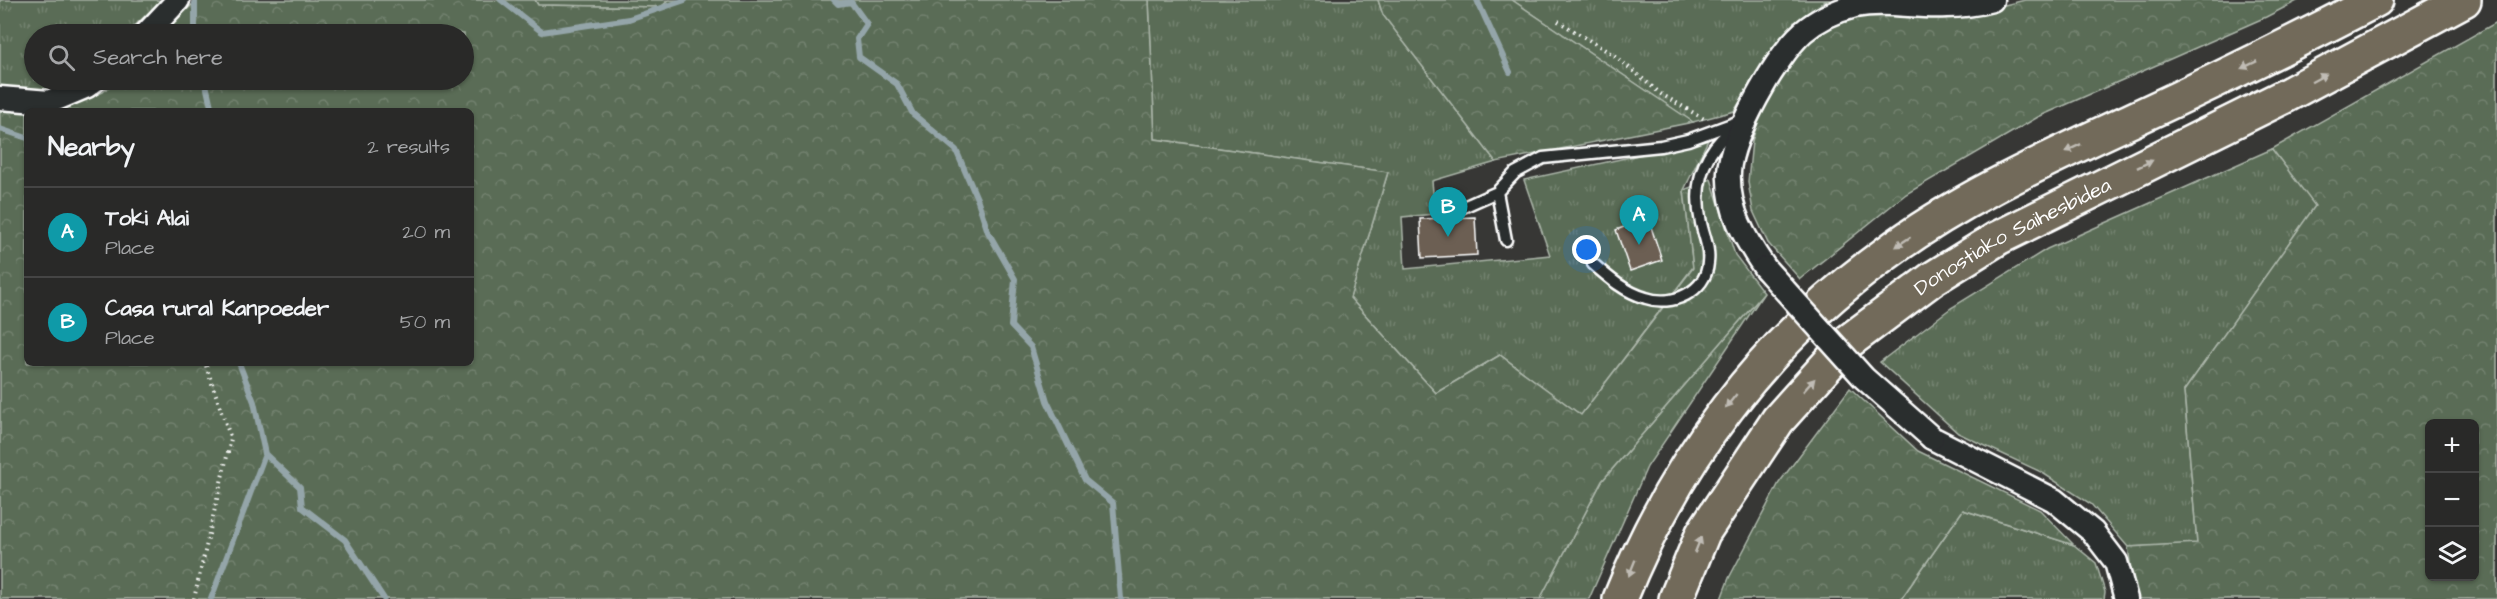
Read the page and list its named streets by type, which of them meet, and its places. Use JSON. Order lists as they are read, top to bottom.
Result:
{
  "streets": {
    "highway": ["Donostiako Saihesbidea"]
  },
  "page": {
    "search": "Search here",
    "heading": ["Nearby", "2 results"],
    "list": [
      {
        "mark": "A",
        "name": "Toki Alai",
        "note": "Place",
        "value": "20 m"
      },
      {
        "mark": "B",
        "name": "Casa rural Kanpoeder",
        "note": "Place",
        "value": "50 m"
      }
    ],
    "pins": ["B", "A"],
    "map_buttons": ["+", "−"]
  }
}
